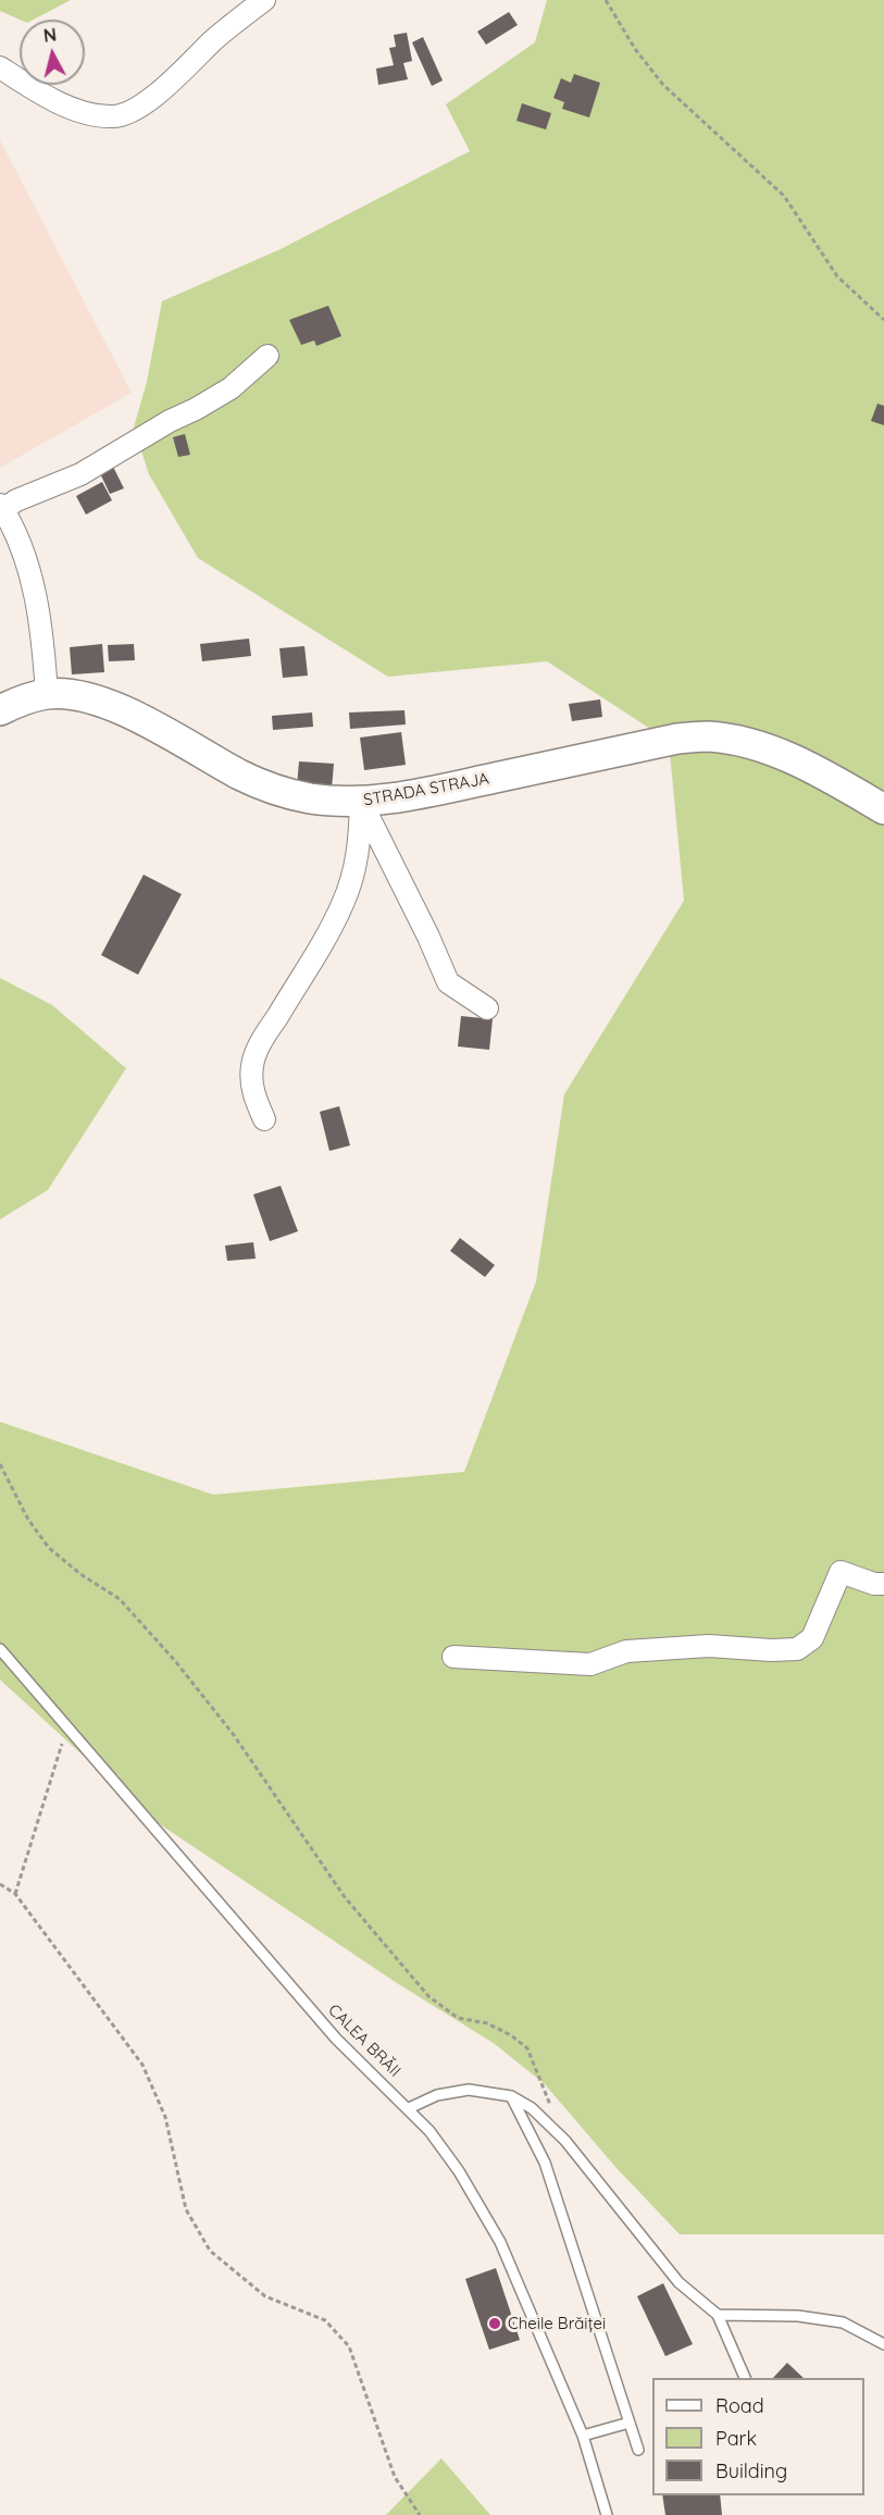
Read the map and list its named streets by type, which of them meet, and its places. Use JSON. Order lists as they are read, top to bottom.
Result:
{
  "streets": {
    "main road": ["STRADA STRAJA"],
    "lane": ["CALEA BRĂII"]
  },
  "places": ["Cheile Brăiței"],
  "legend": ["Road", "Park", "Building"],
  "north": "top"
}
